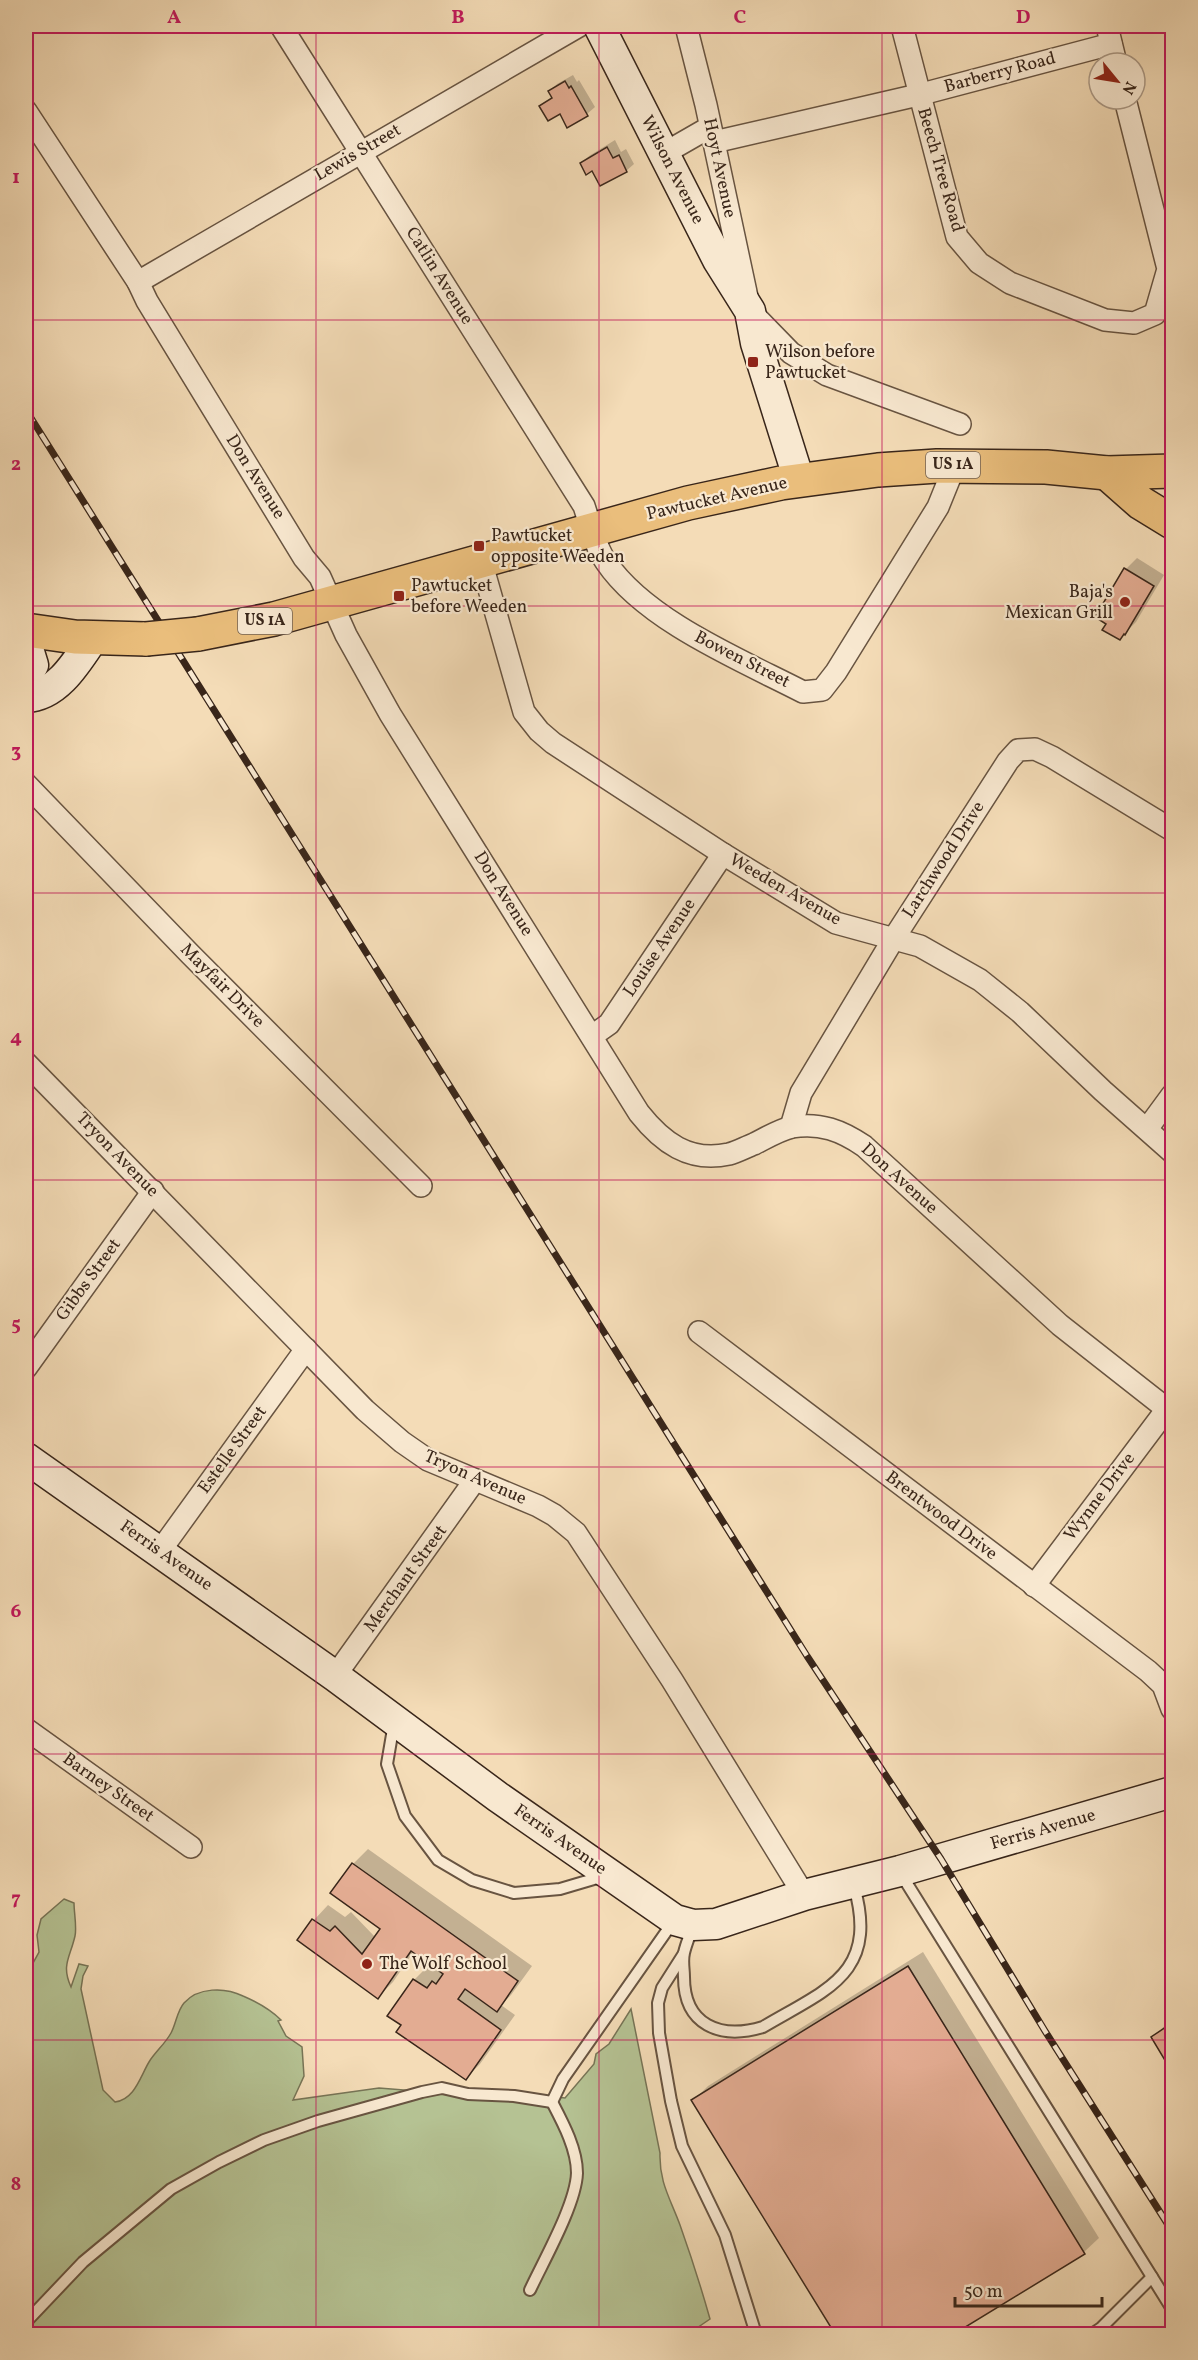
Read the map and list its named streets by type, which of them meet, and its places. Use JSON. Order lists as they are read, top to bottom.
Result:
{
  "streets": {
    "main road": ["US 1A", "Pawtucket Avenue"],
    "street": [
      "Barberry Road",
      "Lewis Street",
      "Hoyt Avenue",
      "Wilson Avenue",
      "Beech Tree Road",
      "Catlin Avenue",
      "Don Avenue",
      "Bowen Street",
      "Larchwood Drive",
      "Weeden Avenue",
      "Louise Avenue",
      "Mayfair Drive",
      "Tryon Avenue",
      "Gibbs Street",
      "Estelle Street",
      "Wynne Drive",
      "Brentwood Drive",
      "Ferris Avenue",
      "Merchant Street",
      "Barney Street"
    ]
  },
  "crossings": [
    ["Barberry Road", "Hoyt Avenue"],
    ["Barberry Road", "Beech Tree Road"],
    ["Lewis Street", "Catlin Avenue"],
    ["Lewis Street", "Don Avenue"],
    ["Hoyt Avenue", "Wilson Avenue"],
    ["Hoyt Avenue", "Pawtucket Avenue"],
    ["Catlin Avenue", "Pawtucket Avenue"],
    ["Catlin Avenue", "Bowen Street"],
    ["Don Avenue", "Pawtucket Avenue"],
    ["Don Avenue", "Larchwood Drive"],
    ["Don Avenue", "Louise Avenue"],
    ["Don Avenue", "Wynne Drive"],
    ["Pawtucket Avenue", "Bowen Street"],
    ["Pawtucket Avenue", "Weeden Avenue"],
    ["Larchwood Drive", "Weeden Avenue"],
    ["Weeden Avenue", "Louise Avenue"],
    ["Tryon Avenue", "Gibbs Street"],
    ["Tryon Avenue", "Estelle Street"],
    ["Tryon Avenue", "Ferris Avenue"],
    ["Tryon Avenue", "Merchant Street"],
    ["Estelle Street", "Ferris Avenue"],
    ["Wynne Drive", "Brentwood Drive"],
    ["Ferris Avenue", "Merchant Street"]
  ],
  "places": {
    "transit": ["Wilson before Pawtucket", "Pawtucket opposite Weeden", "Pawtucket before Weeden"],
    "other": ["Baja's Mexican Grill", "The Wolf School"]
  },
  "scale_bar": "50 m",
  "north": "bottom right",
  "grid": {
    "columns": [
      "A",
      "B",
      "C",
      "D"
    ],
    "rows": [
      "1",
      "2",
      "3",
      "4",
      "5",
      "6",
      "7",
      "8"
    ]
  }
}
